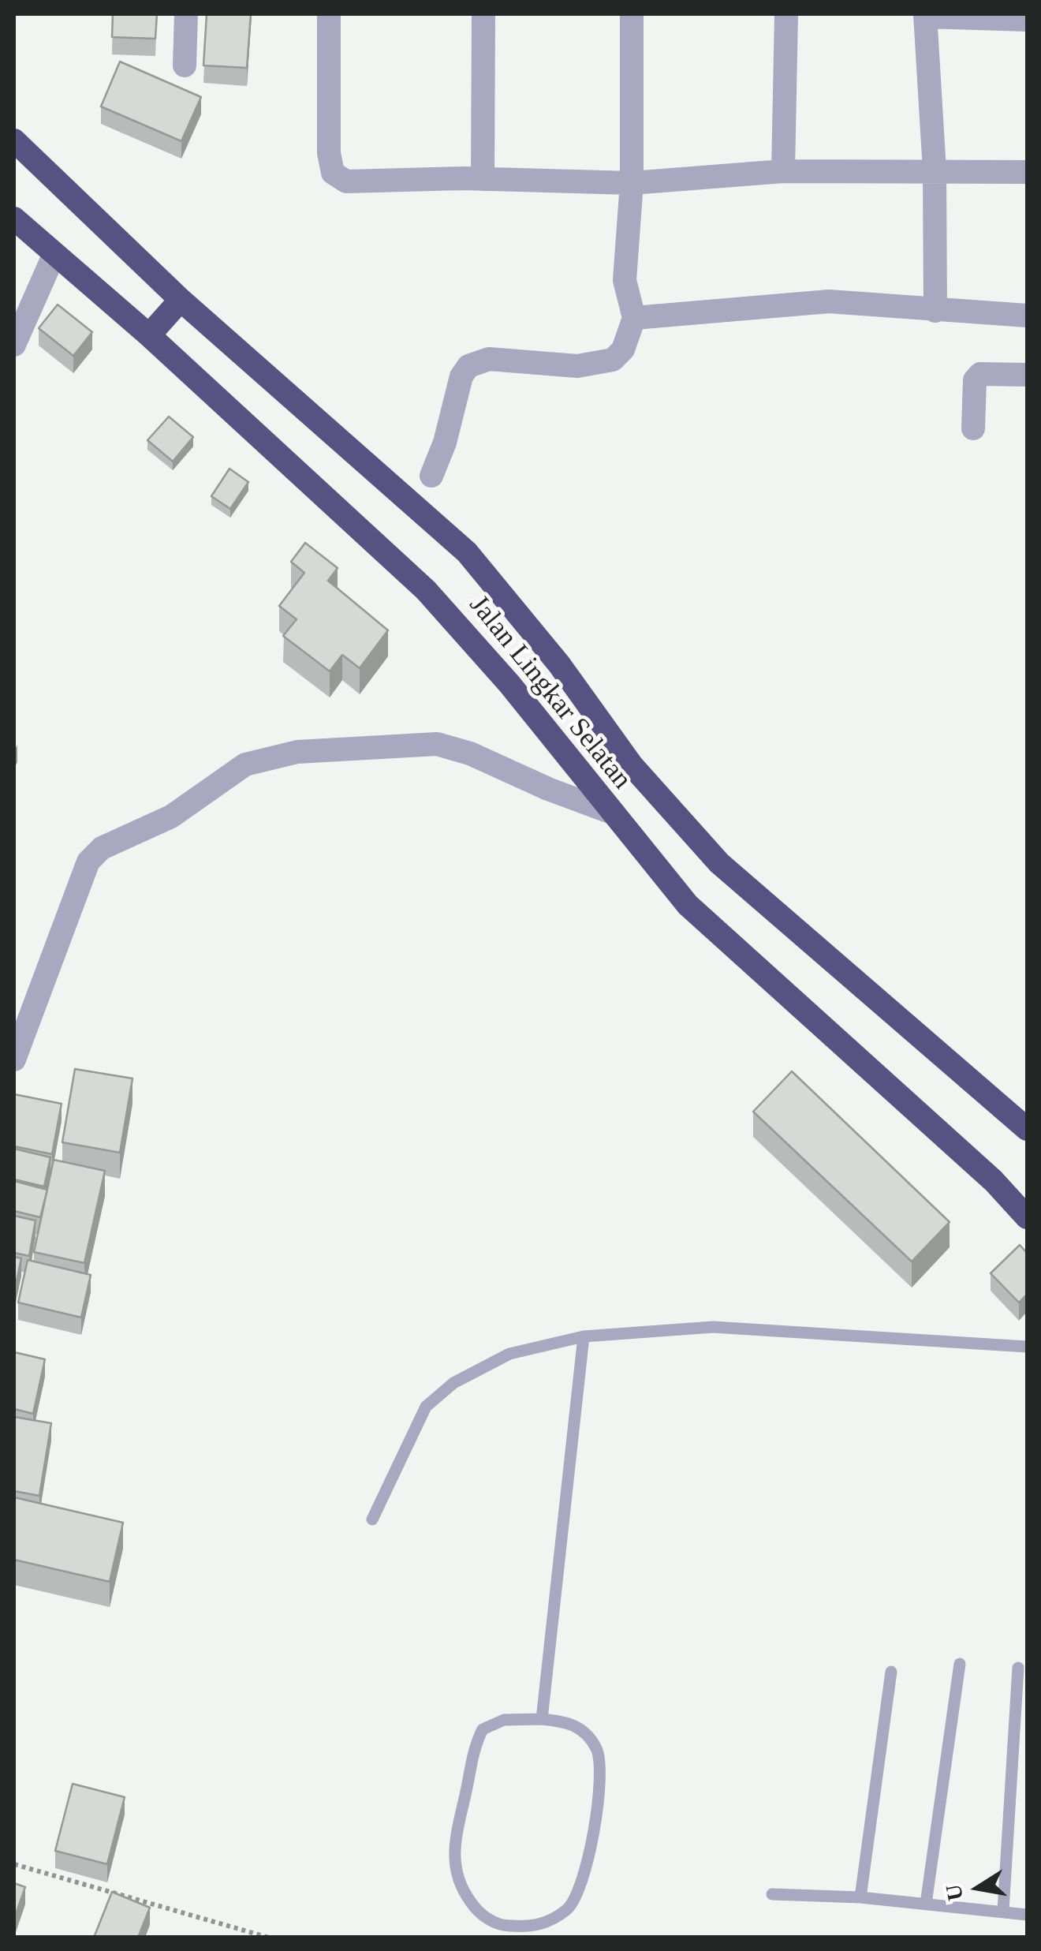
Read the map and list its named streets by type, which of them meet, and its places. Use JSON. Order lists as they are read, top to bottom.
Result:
{
  "streets": {
    "highway": ["Jalan Lingkar Selatan"]
  },
  "north": "left"
}
